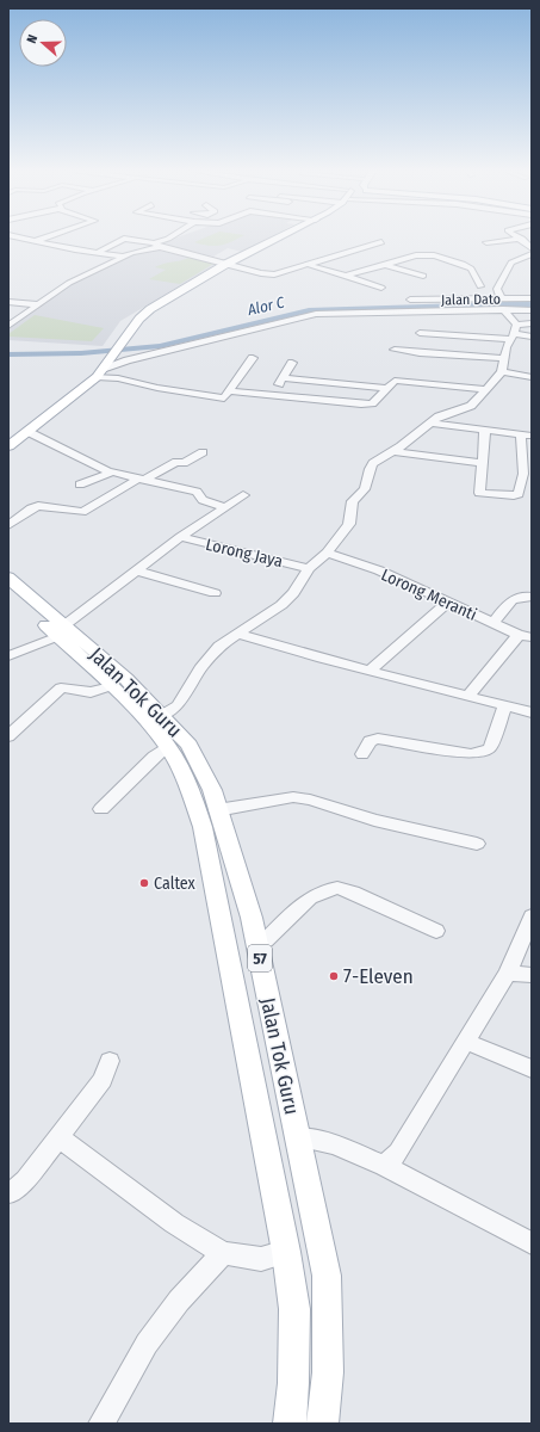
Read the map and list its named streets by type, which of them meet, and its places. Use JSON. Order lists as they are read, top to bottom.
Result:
{
  "streets": {
    "main road": ["Jalan Tok Guru", "57"],
    "street": ["Jalan Dato", "Lorong Jaya", "Lorong Meranti"]
  },
  "water": ["Alor C"],
  "places": ["Caltex", "7-Eleven"],
  "north": "left"
}
